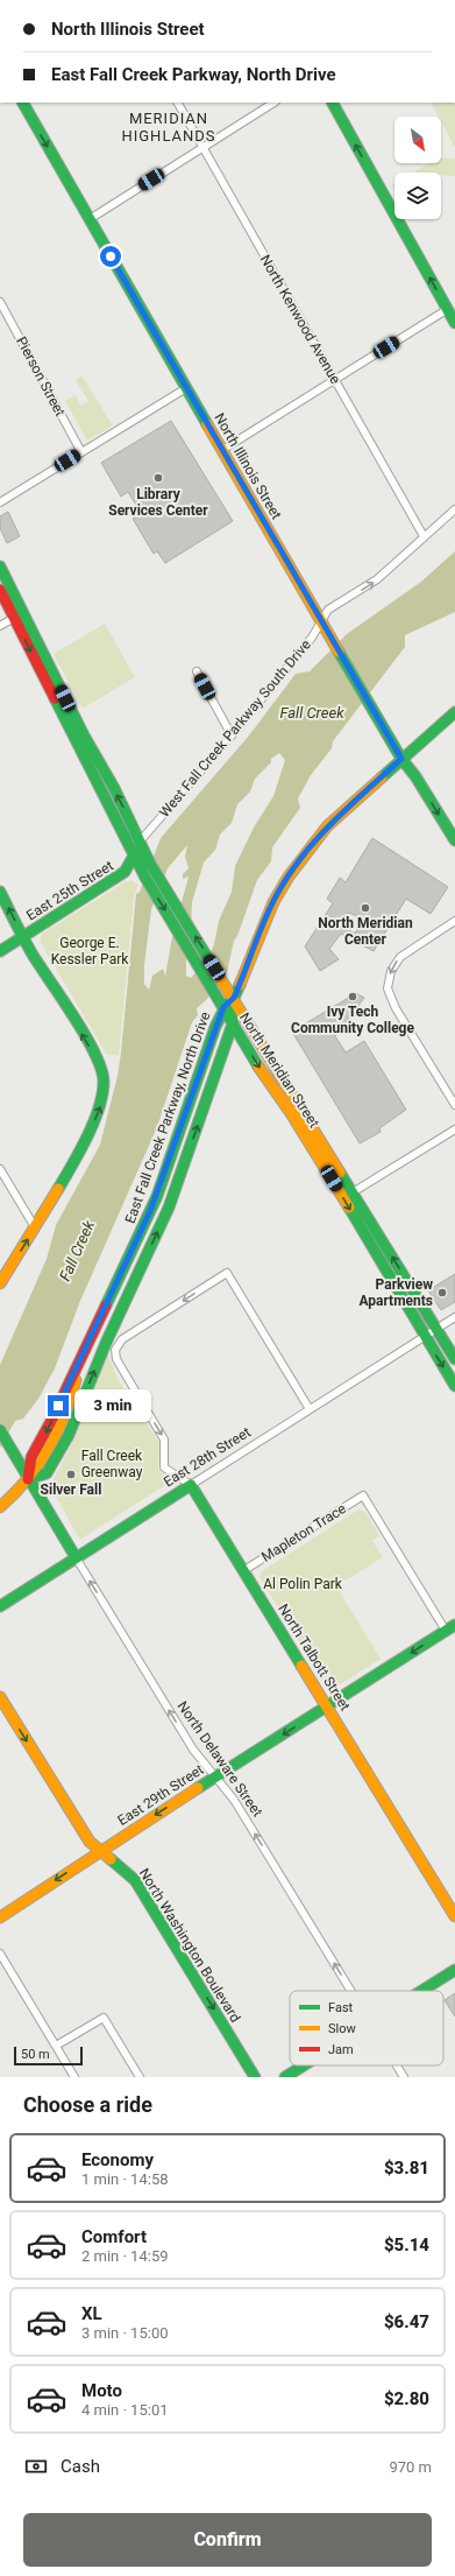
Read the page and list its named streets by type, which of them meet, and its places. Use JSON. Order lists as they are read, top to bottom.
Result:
{
  "streets": {
    "main road": [
      "North Illinois Street",
      "East 25th Street",
      "North Meridian Street",
      "East Fall Creek Parkway, North Drive",
      "East 28th Street",
      "North Talbott Street",
      "North Delaware Street",
      "East 29th Street",
      "North Washington Boulevard"
    ],
    "street": [
      "North Kenwood Avenue",
      "Pierson Street",
      "West Fall Creek Parkway South Drive",
      "Mapleton Trace"
    ]
  },
  "crossings": [
    ["North Kenwood Avenue", "West Fall Creek Parkway South Drive"],
    ["North Illinois Street", "West Fall Creek Parkway South Drive"],
    ["West Fall Creek Parkway South Drive", "East 25th Street"],
    ["West Fall Creek Parkway South Drive", "North Meridian Street"],
    ["East 25th Street", "North Meridian Street"],
    ["North Meridian Street", "East Fall Creek Parkway, North Drive"],
    ["North Meridian Street", "East 28th Street"],
    ["East Fall Creek Parkway, North Drive", "North Delaware Street"],
    ["East 28th Street", "North Talbott Street"],
    ["East 28th Street", "North Delaware Street"],
    ["Mapleton Trace", "North Talbott Street"],
    ["Mapleton Trace", "East 29th Street"],
    ["North Talbott Street", "East 29th Street"],
    ["North Delaware Street", "East 29th Street"],
    ["East 29th Street", "North Washington Boulevard"]
  ],
  "one_way": ["North Delaware Street", "East 29th Street", "North Washington Boulevard"],
  "districts": ["MERIDIAN HIGHLANDS"],
  "water": ["Fall Creek"],
  "parks": ["George E. Kessler Park", "Fall Creek Greenway", "Al Polin Park"],
  "places": [
    "Library Services Center",
    "North Meridian Center",
    "Ivy Tech Community College",
    "Parkview Apartments",
    "Silver Fall"
  ],
  "legend": ["Fast", "Slow", "Jam"],
  "scale_bar": "50 m",
  "north": "bottom right",
  "page": {
    "banner": ["North Illinois Street", "East Fall Creek Parkway, North Drive"],
    "bubble": "3 min",
    "scale": "50 m",
    "heading": "Choose a ride",
    "list": [
      {
        "name": "Economy",
        "note": "1 min · 14:58",
        "value": "$3.81"
      },
      {
        "name": "Comfort",
        "note": "2 min · 14:59",
        "value": "$5.14"
      },
      {
        "name": "XL",
        "note": "3 min · 15:00",
        "value": "$6.47"
      },
      {
        "name": "Moto",
        "note": "4 min · 15:01",
        "value": "$2.80"
      }
    ],
    "pay": ["Cash", "970 m"],
    "buttons": "Confirm"
  }
}
